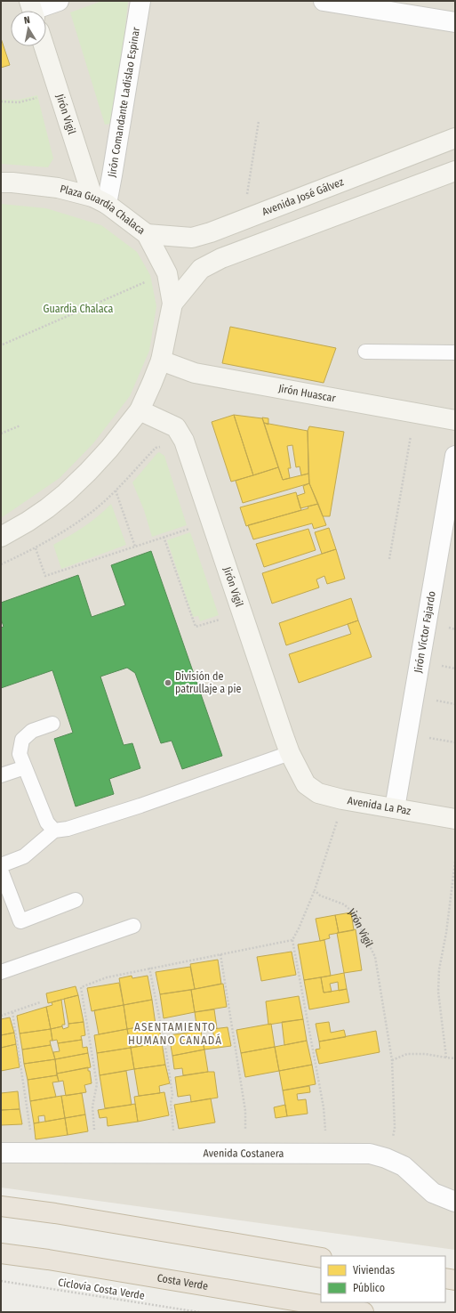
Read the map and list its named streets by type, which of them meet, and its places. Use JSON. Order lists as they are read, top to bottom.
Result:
{
  "streets": {
    "highway": ["Costa Verde"],
    "main road": [
      "Jirón Vigil",
      "Avenida José Gálvez",
      "Plaza Guardia Chalaca",
      "Jirón Huascar",
      "Avenida La Paz"
    ],
    "street": ["Jirón Comandante Ladislao Espinar", "Jirón Víctor Fajardo", "Avenida Costanera"],
    "path": ["Ciclovía Costa Verde"]
  },
  "crossings": [
    ["Jirón Comandante Ladislao Espinar", "Jirón Vigil"],
    ["Jirón Comandante Ladislao Espinar", "Plaza Guardia Chalaca"],
    ["Jirón Vigil", "Plaza Guardia Chalaca"],
    ["Jirón Vigil", "Avenida La Paz"],
    ["Avenida José Gálvez", "Plaza Guardia Chalaca"],
    ["Plaza Guardia Chalaca", "Jirón Huascar"],
    ["Jirón Víctor Fajardo", "Avenida La Paz"]
  ],
  "districts": ["ASENTAMIENTO HUMANO CANADÁ"],
  "parks": ["Guardia Chalaca"],
  "places": ["División de patrullaje a pie"],
  "legend": ["Viviendas", "Público"],
  "north": "top"
}
